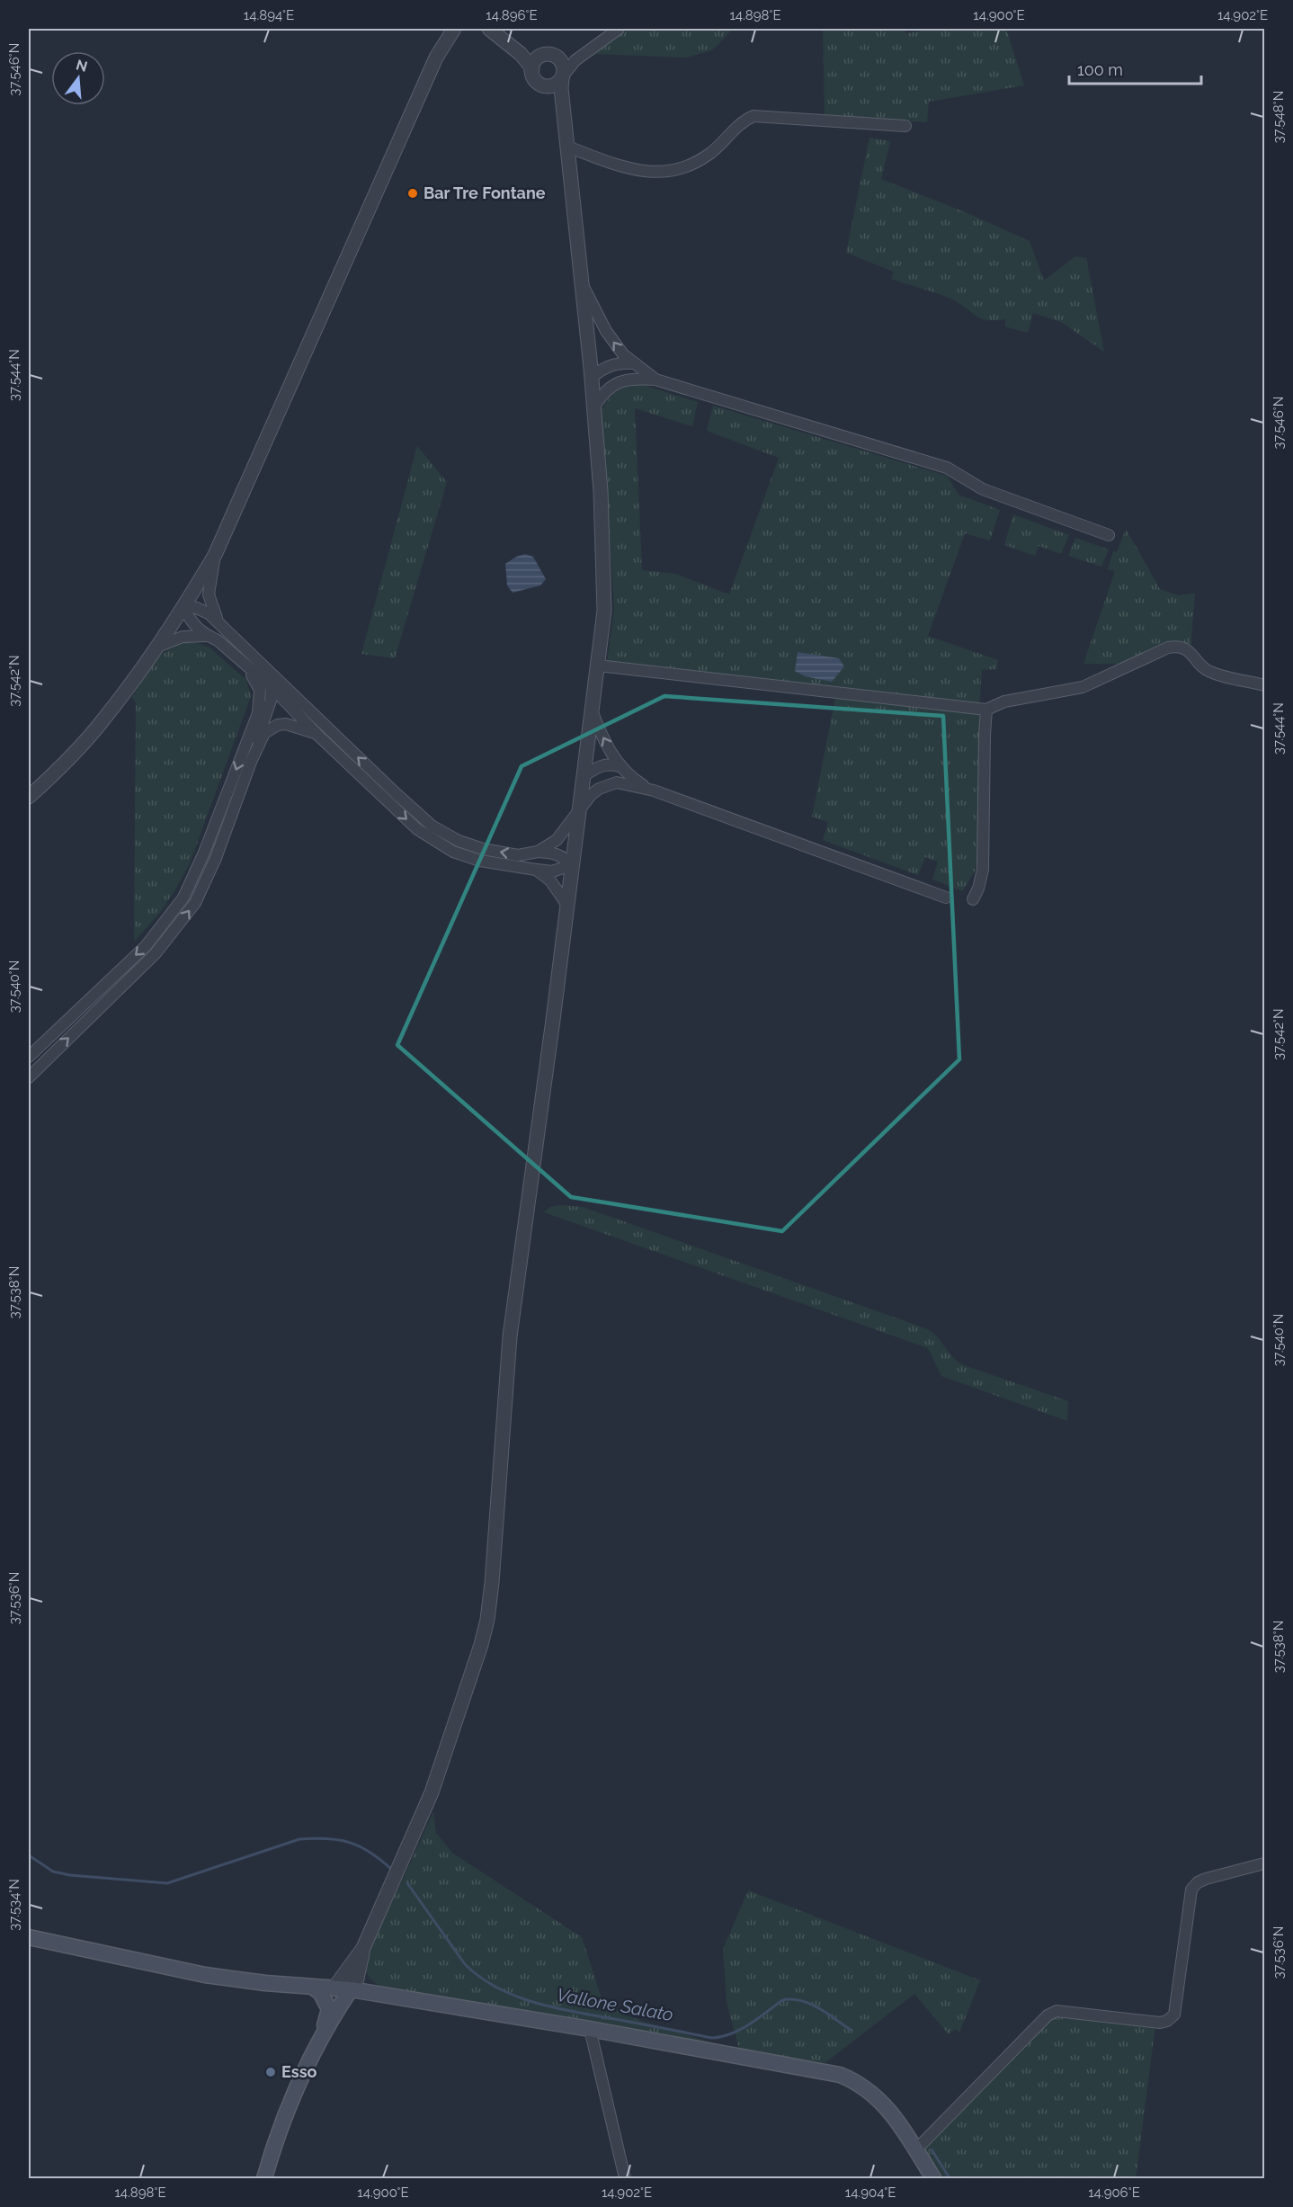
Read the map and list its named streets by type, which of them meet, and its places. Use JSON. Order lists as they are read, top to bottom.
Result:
{
  "water": ["Vallone Salato"],
  "places": ["Bar Tre Fontane", "Esso"],
  "scale_bar": "100 m",
  "north": "top",
  "coordinates": [
    "14.894°E",
    "14.896°E",
    "14.898°E",
    "14.900°E",
    "14.902°E",
    "37.546°N",
    "37.548°N",
    "37.544°N",
    "37.542°N",
    "37.540°N",
    "37.538°N",
    "37.536°N",
    "37.534°N",
    "14.904°E",
    "14.906°E"
  ]
}
